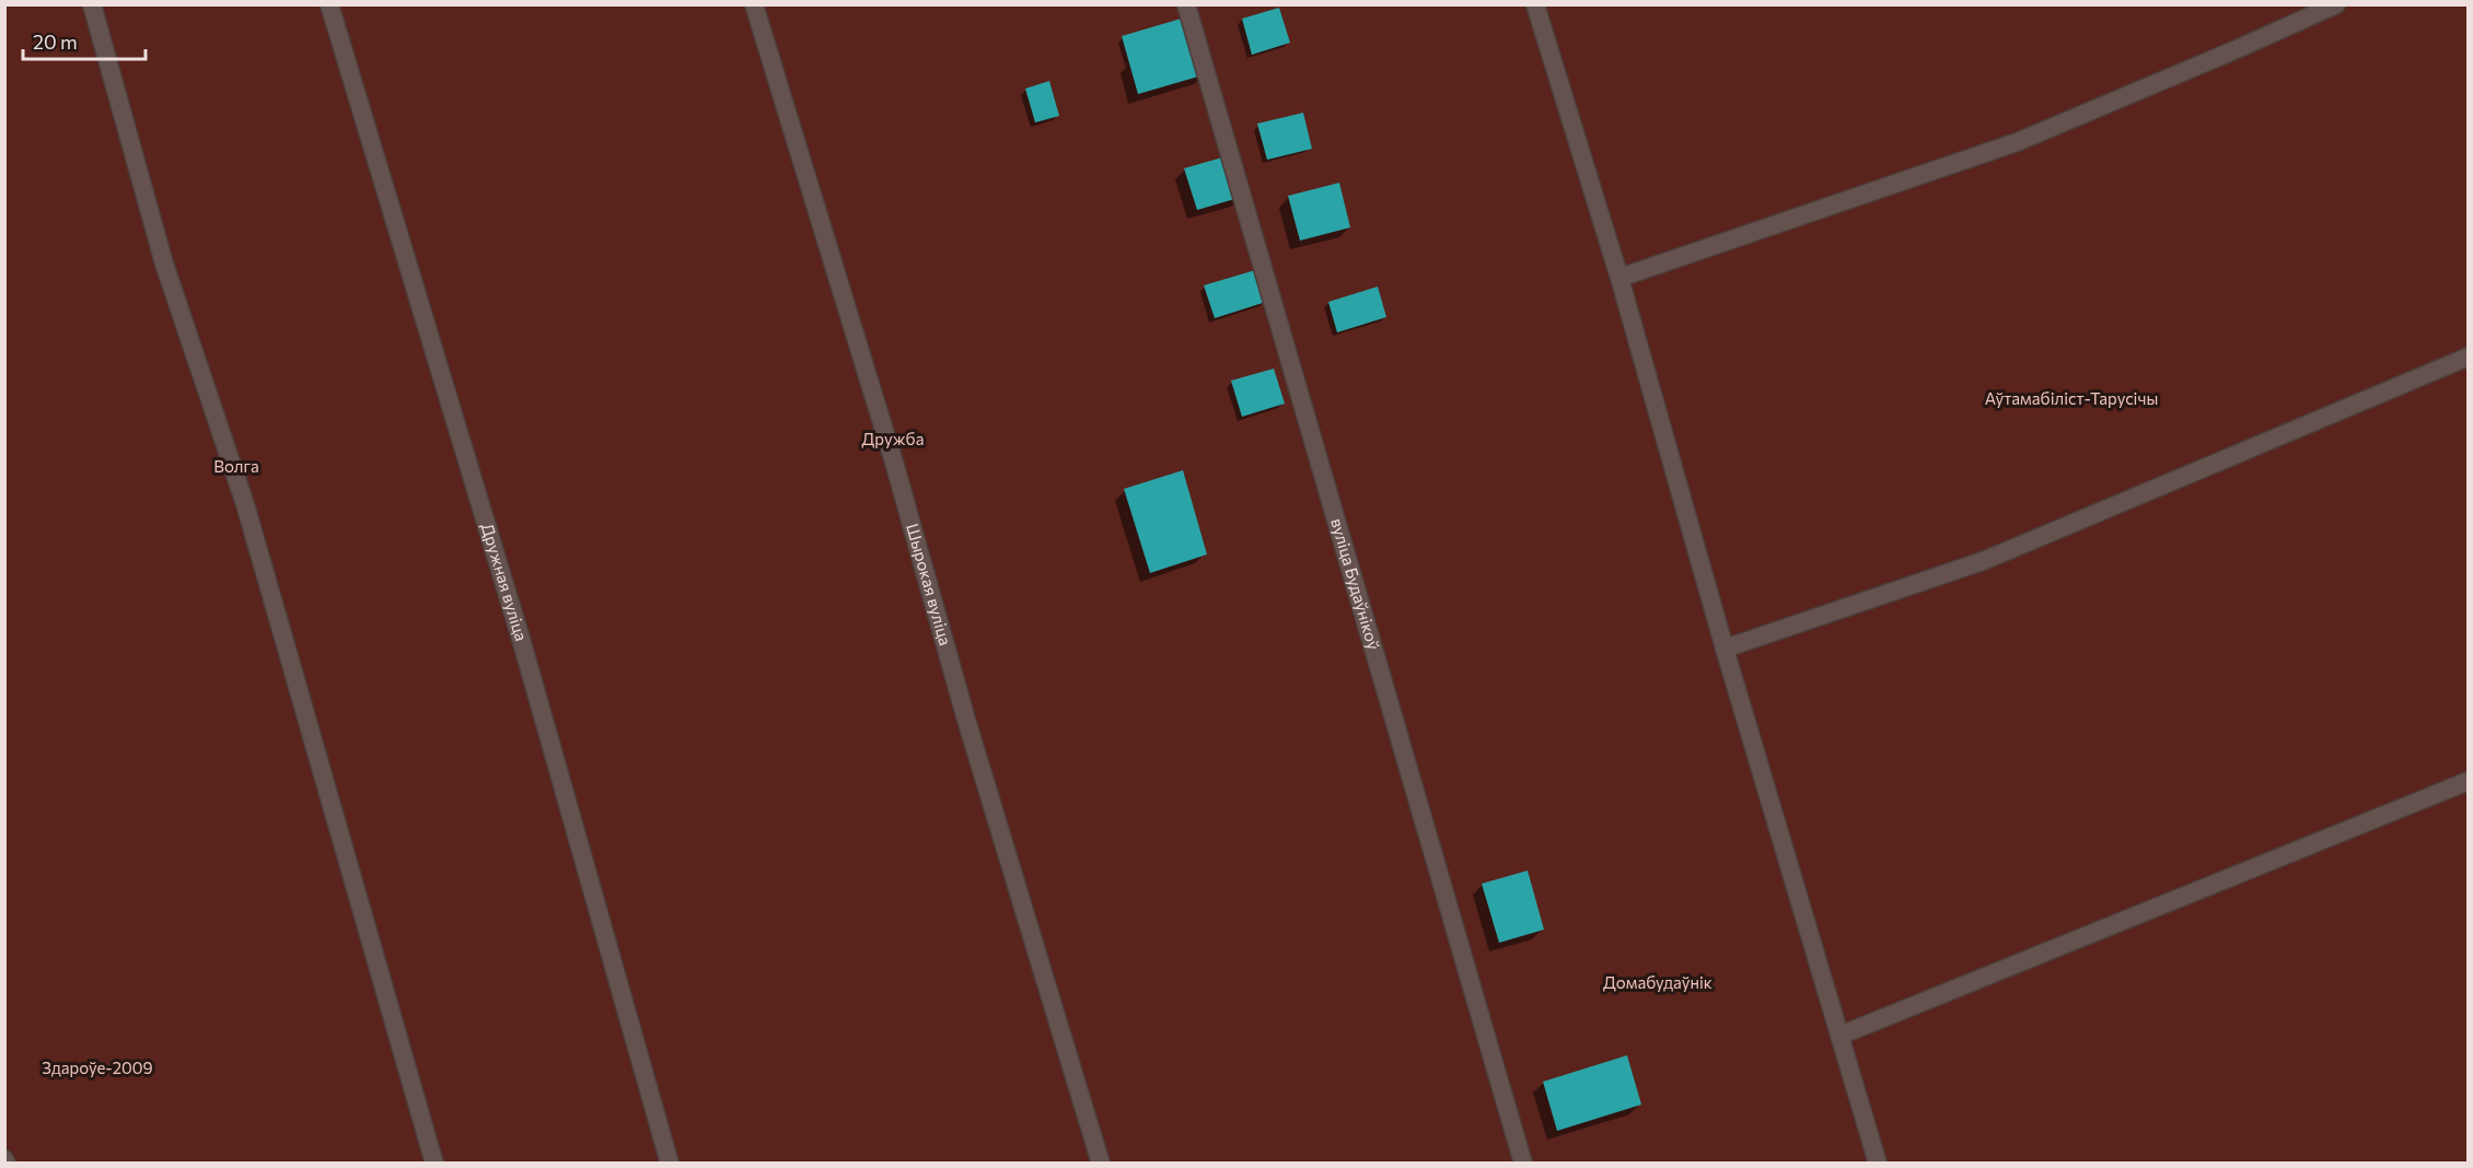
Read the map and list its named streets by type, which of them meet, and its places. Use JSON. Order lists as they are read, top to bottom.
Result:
{
  "streets": {
    "street": ["Дружная вуліца", "Шырокая вуліца", "вуліца Будаўнікоў"]
  },
  "parks": [
    "Аўтамабіліст-Тарусічы",
    "Дружба",
    "Волга",
    "Домабудаўнік",
    "Здароўе-2009"
  ],
  "scale_bar": "20 m"
}
